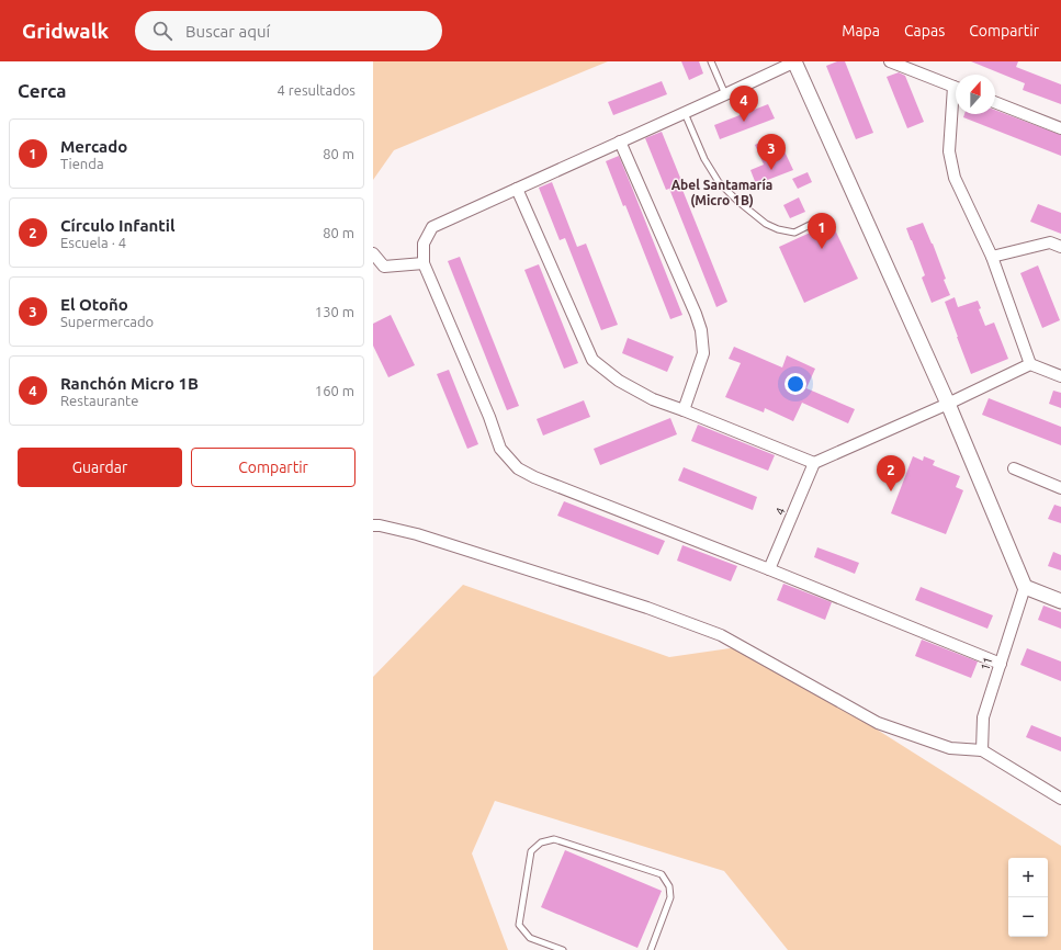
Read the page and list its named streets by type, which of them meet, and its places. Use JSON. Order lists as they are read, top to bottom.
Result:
{
  "streets": {
    "street": ["4", "11"]
  },
  "districts": ["Abel Santamaría (Micro 1B)"],
  "north": "top",
  "page": {
    "header": "Gridwalk",
    "search": "Buscar aquí",
    "nav": ["Mapa", "Capas", "Compartir"],
    "heading": ["Cerca", "4 resultados"],
    "pins": [
      "4",
      "3",
      "1",
      "2"
    ],
    "list": [
      {
        "mark": "1",
        "name": "Mercado",
        "note": "Tienda",
        "value": "80 m"
      },
      {
        "mark": "2",
        "name": "Círculo Infantil",
        "note": "Escuela · 4",
        "value": "80 m"
      },
      {
        "mark": "3",
        "name": "El Otoño",
        "note": "Supermercado",
        "value": "130 m"
      },
      {
        "mark": "4",
        "name": "Ranchón Micro 1B",
        "note": "Restaurante",
        "value": "160 m"
      }
    ],
    "buttons": ["Guardar", "Compartir"],
    "map_buttons": ["+", "−"]
  }
}
